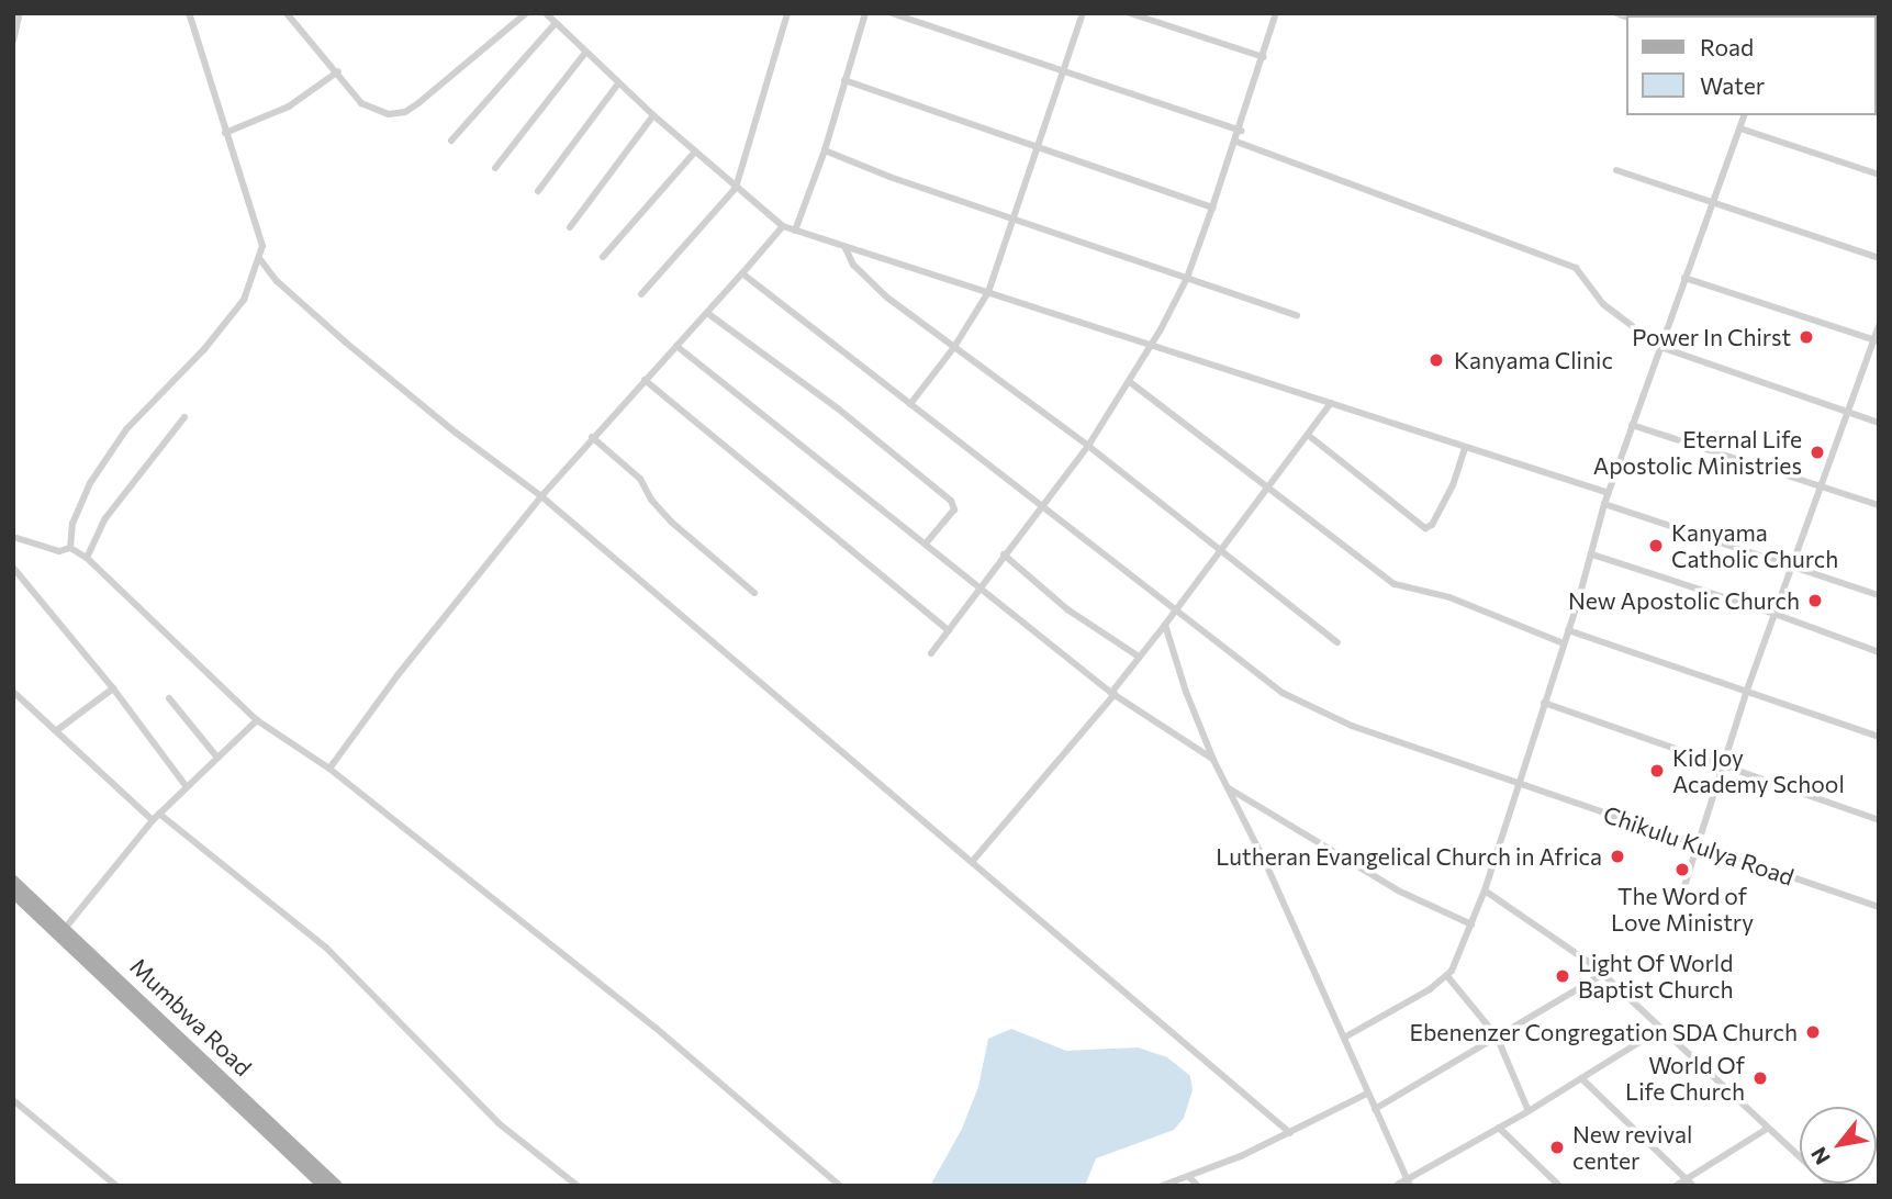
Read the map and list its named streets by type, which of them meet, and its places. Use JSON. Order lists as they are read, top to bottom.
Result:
{
  "streets": {
    "main road": ["Mumbwa Road"],
    "street": ["Chikulu Kulya Road"]
  },
  "places": [
    "Power In Chirst",
    "Kanyama Clinic",
    "Eternal Life Apostolic Ministries",
    "Kanyama Catholic Church",
    "New Apostolic Church",
    "Kid Joy Academy School",
    "Lutheran Evangelical Church in Africa",
    "The Word of Love Ministry",
    "Light Of World Baptist Church",
    "Ebenenzer Congregation SDA Church",
    "World Of Life Church",
    "New revival center"
  ],
  "legend": ["Road", "Water"],
  "north": "bottom left"
}
